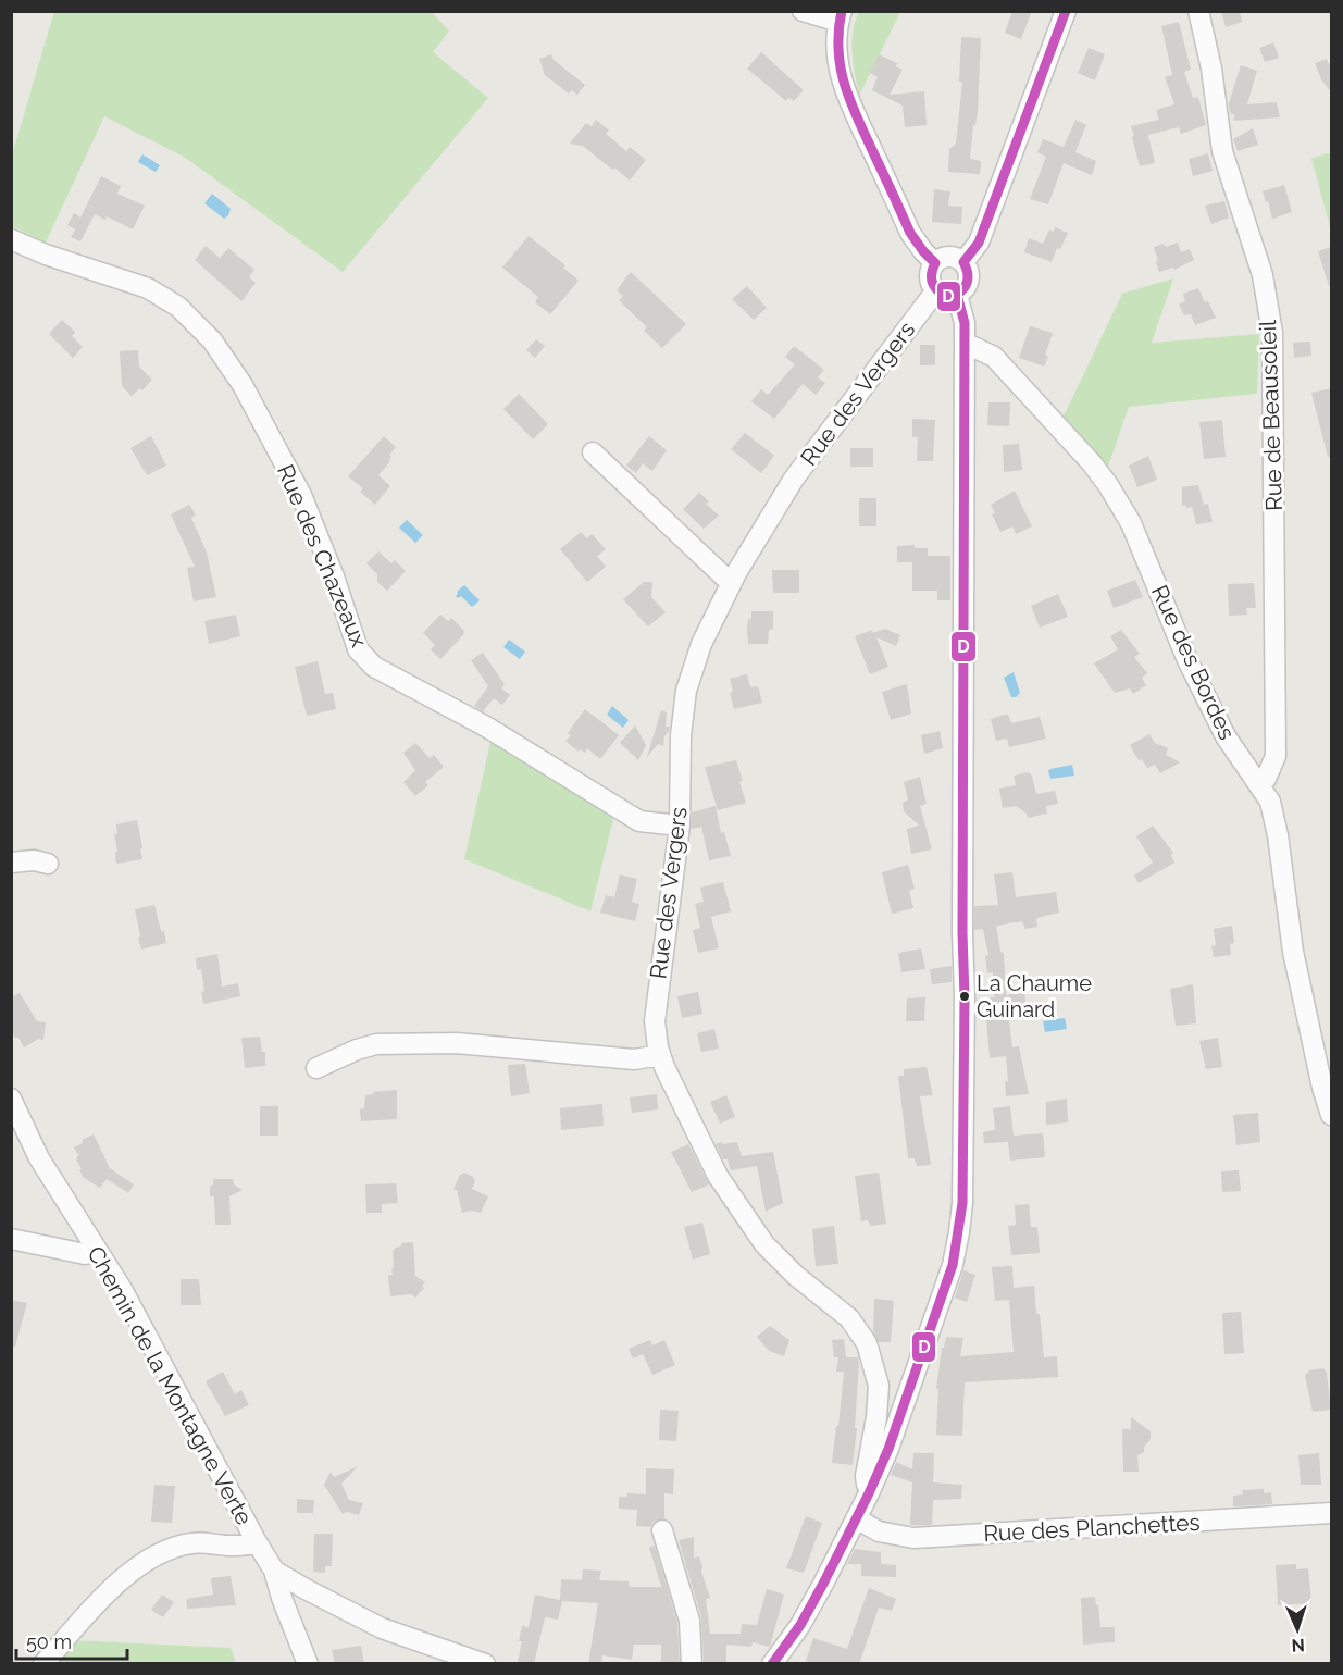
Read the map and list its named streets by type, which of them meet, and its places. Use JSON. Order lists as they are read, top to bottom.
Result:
{
  "streets": {
    "street": [
      "Rue des Vergers",
      "Rue de Beausoleil",
      "Rue des Chazeaux",
      "Rue des Bordes",
      "Chemin de la Montagne Verte",
      "Rue des Planchettes"
    ]
  },
  "crossings": [
    ["Rue des Vergers", "Rue des Chazeaux"],
    ["Rue de Beausoleil", "Rue des Bordes"]
  ],
  "places": ["La Chaume Guinard"],
  "lines": ["transit line D"],
  "scale_bar": "50 m",
  "north": "bottom"
}
